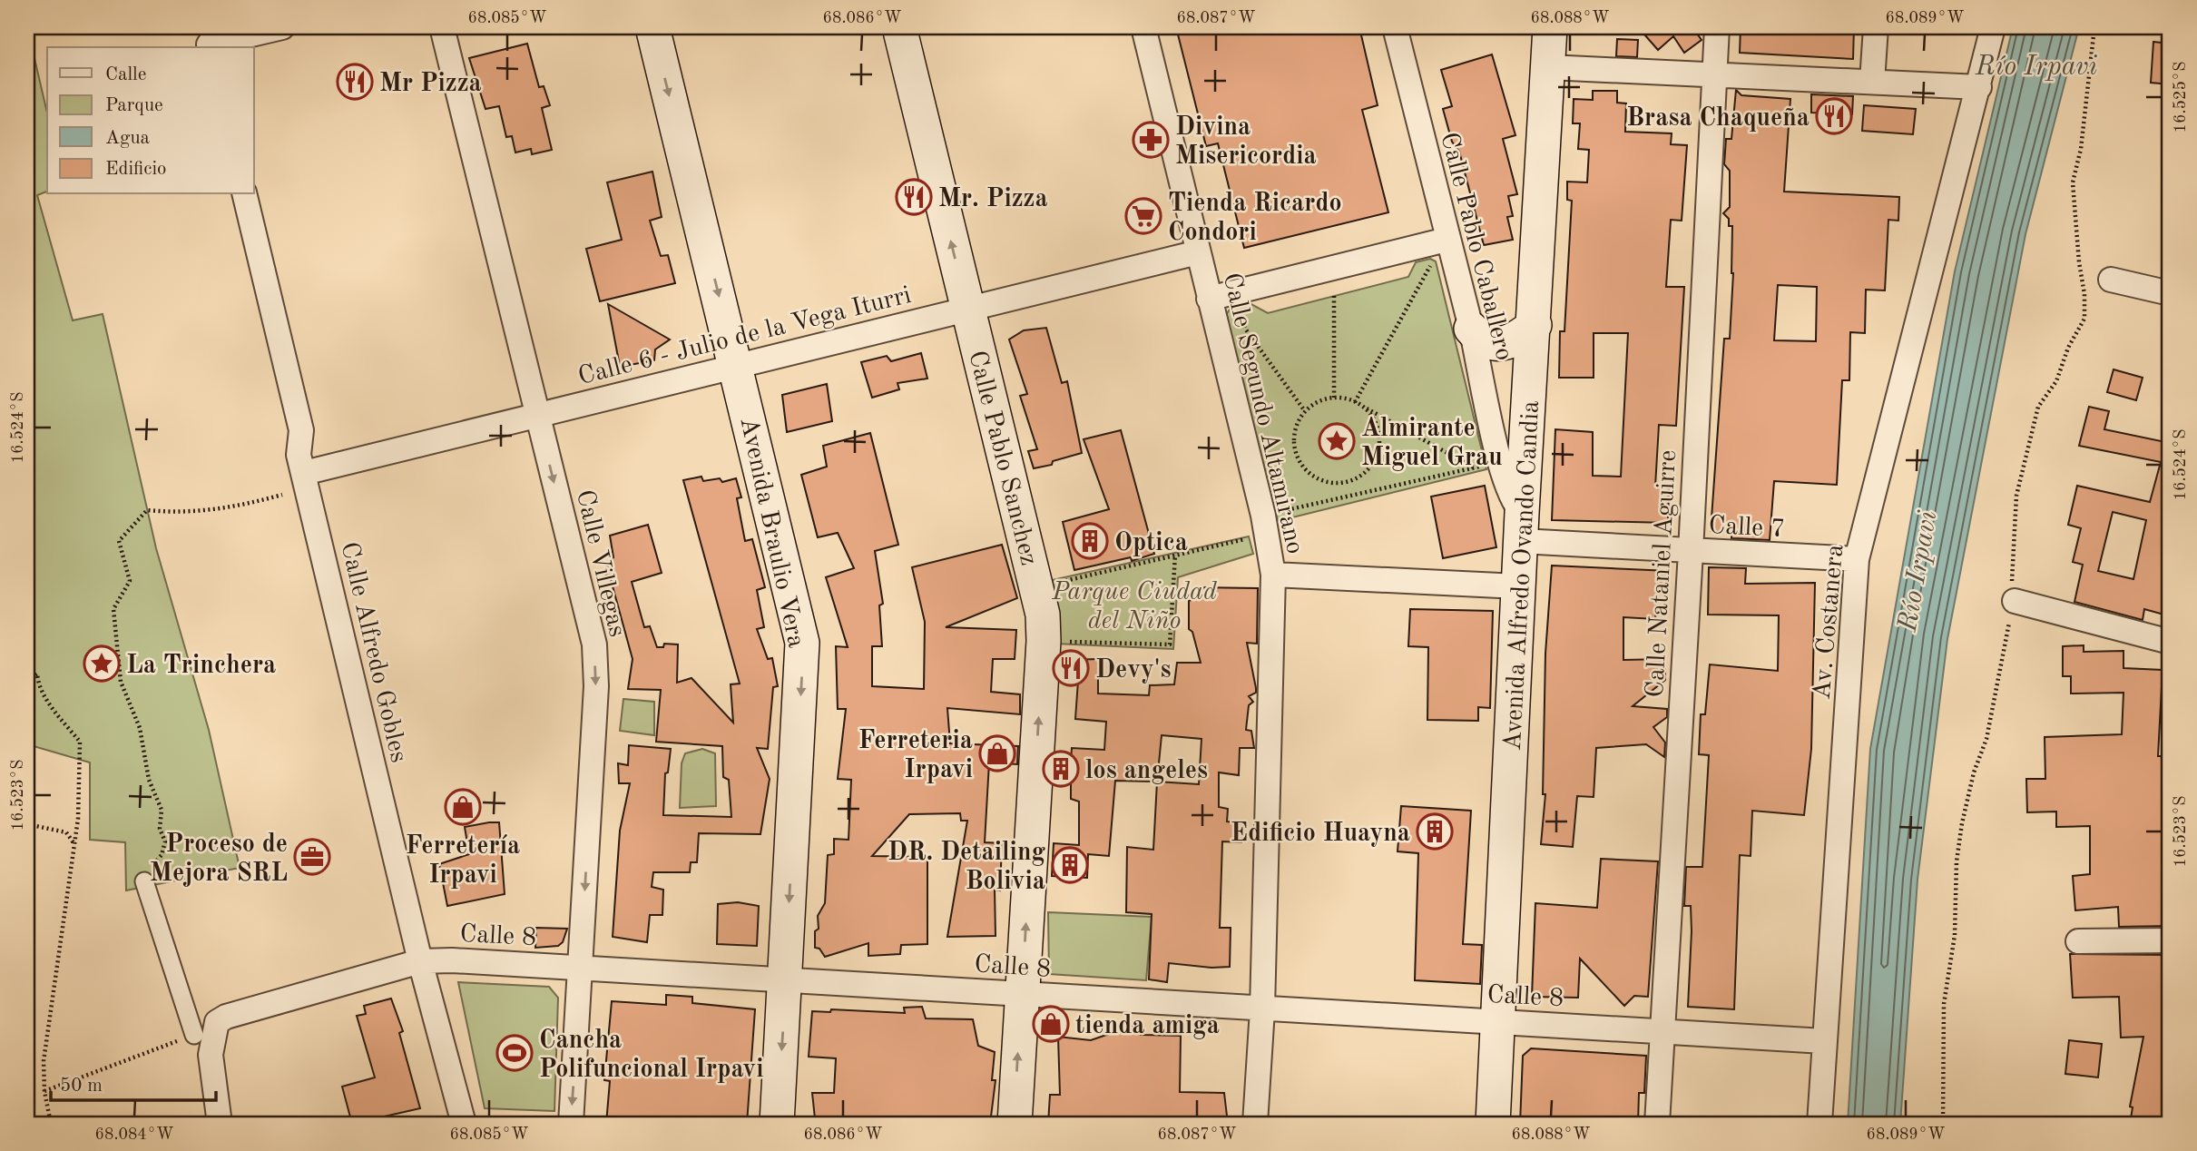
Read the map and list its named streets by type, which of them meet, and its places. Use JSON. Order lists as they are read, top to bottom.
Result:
{
  "streets": {
    "main road": ["Calle Pablo Sanchez", "Avenida Braulio Vera", "Avenida Alfredo Ovando Candia"],
    "street": [
      "Calle Pablo Caballero",
      "Calle 6 - Julio de la Vega Iturri",
      "Calle Segundo Altamirano",
      "Calle 7",
      "Calle Villegas",
      "Calle Nataniel Aguirre",
      "Av. Costanera",
      "Calle Alfredo Gobles",
      "Calle 8"
    ]
  },
  "crossings": [
    ["Calle Pablo Caballero", "Calle 7"],
    ["Calle Pablo Caballero", "Avenida Alfredo Ovando Candia"],
    ["Calle 6 - Julio de la Vega Iturri", "Calle Segundo Altamirano"],
    ["Calle 6 - Julio de la Vega Iturri", "Calle Pablo Sanchez"],
    ["Calle 6 - Julio de la Vega Iturri", "Avenida Braulio Vera"],
    ["Calle 6 - Julio de la Vega Iturri", "Calle Villegas"],
    ["Calle 6 - Julio de la Vega Iturri", "Calle Alfredo Gobles"],
    ["Calle Segundo Altamirano", "Calle 8"],
    ["Calle Pablo Sanchez", "Calle 8"],
    ["Calle 7", "Calle Nataniel Aguirre"],
    ["Calle 7", "Avenida Alfredo Ovando Candia"],
    ["Calle 7", "Av. Costanera"],
    ["Avenida Braulio Vera", "Calle 8"],
    ["Calle Villegas", "Calle 8"],
    ["Calle Nataniel Aguirre", "Calle 8"],
    ["Avenida Alfredo Ovando Candia", "Calle 8"],
    ["Av. Costanera", "Calle 8"],
    ["Calle Alfredo Gobles", "Calle 8"]
  ],
  "one_way": ["Calle Pablo Sanchez", "Avenida Braulio Vera", "Calle Villegas"],
  "water": ["Río Irpavi"],
  "parks": ["Parque Ciudad del Niño"],
  "places": {
    "restaurant": [
      "Mr Pizza",
      "Brasa Chaqueña",
      "Mr. Pizza",
      "Devy's"
    ],
    "pharmacy": ["Divina Misericordia"],
    "supermarket": ["Tienda Ricardo Condori"],
    "place": ["Almirante Miguel Grau", "La Trinchera"],
    "building": [
      "Optica",
      "los angeles",
      "Edificio Huayna",
      "DR. Detailing Bolivia"
    ],
    "shop": ["Ferreteria Irpavi", "Ferretería Irpavi", "tienda amiga"],
    "office": ["Proceso de Mejora SRL"],
    "sports": ["Cancha Polifuncional Irpavi"]
  },
  "legend": [
    "Calle",
    "Parque",
    "Agua",
    "Edificio"
  ],
  "scale_bar": "50 m",
  "coordinates": [
    "68.085°W",
    "68.086°W",
    "68.087°W",
    "68.088°W",
    "68.089°W",
    "16.525°S",
    "16.524°S",
    "16.523°S",
    "68.084°W"
  ]
}
